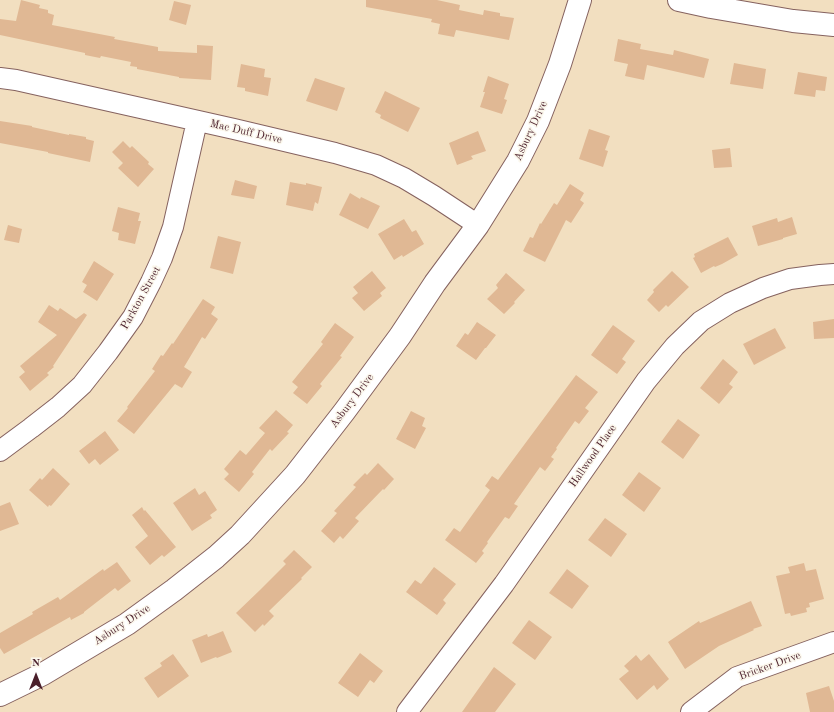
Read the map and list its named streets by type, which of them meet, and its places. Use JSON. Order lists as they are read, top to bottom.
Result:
{
  "streets": {
    "street": [
      "Asbury Drive",
      "Mac Duff Drive",
      "Parkton Street",
      "Hallwood Place",
      "Bricker Drive"
    ]
  },
  "crossings": [
    ["Asbury Drive", "Mac Duff Drive"],
    ["Mac Duff Drive", "Parkton Street"]
  ],
  "north": "top"
}
